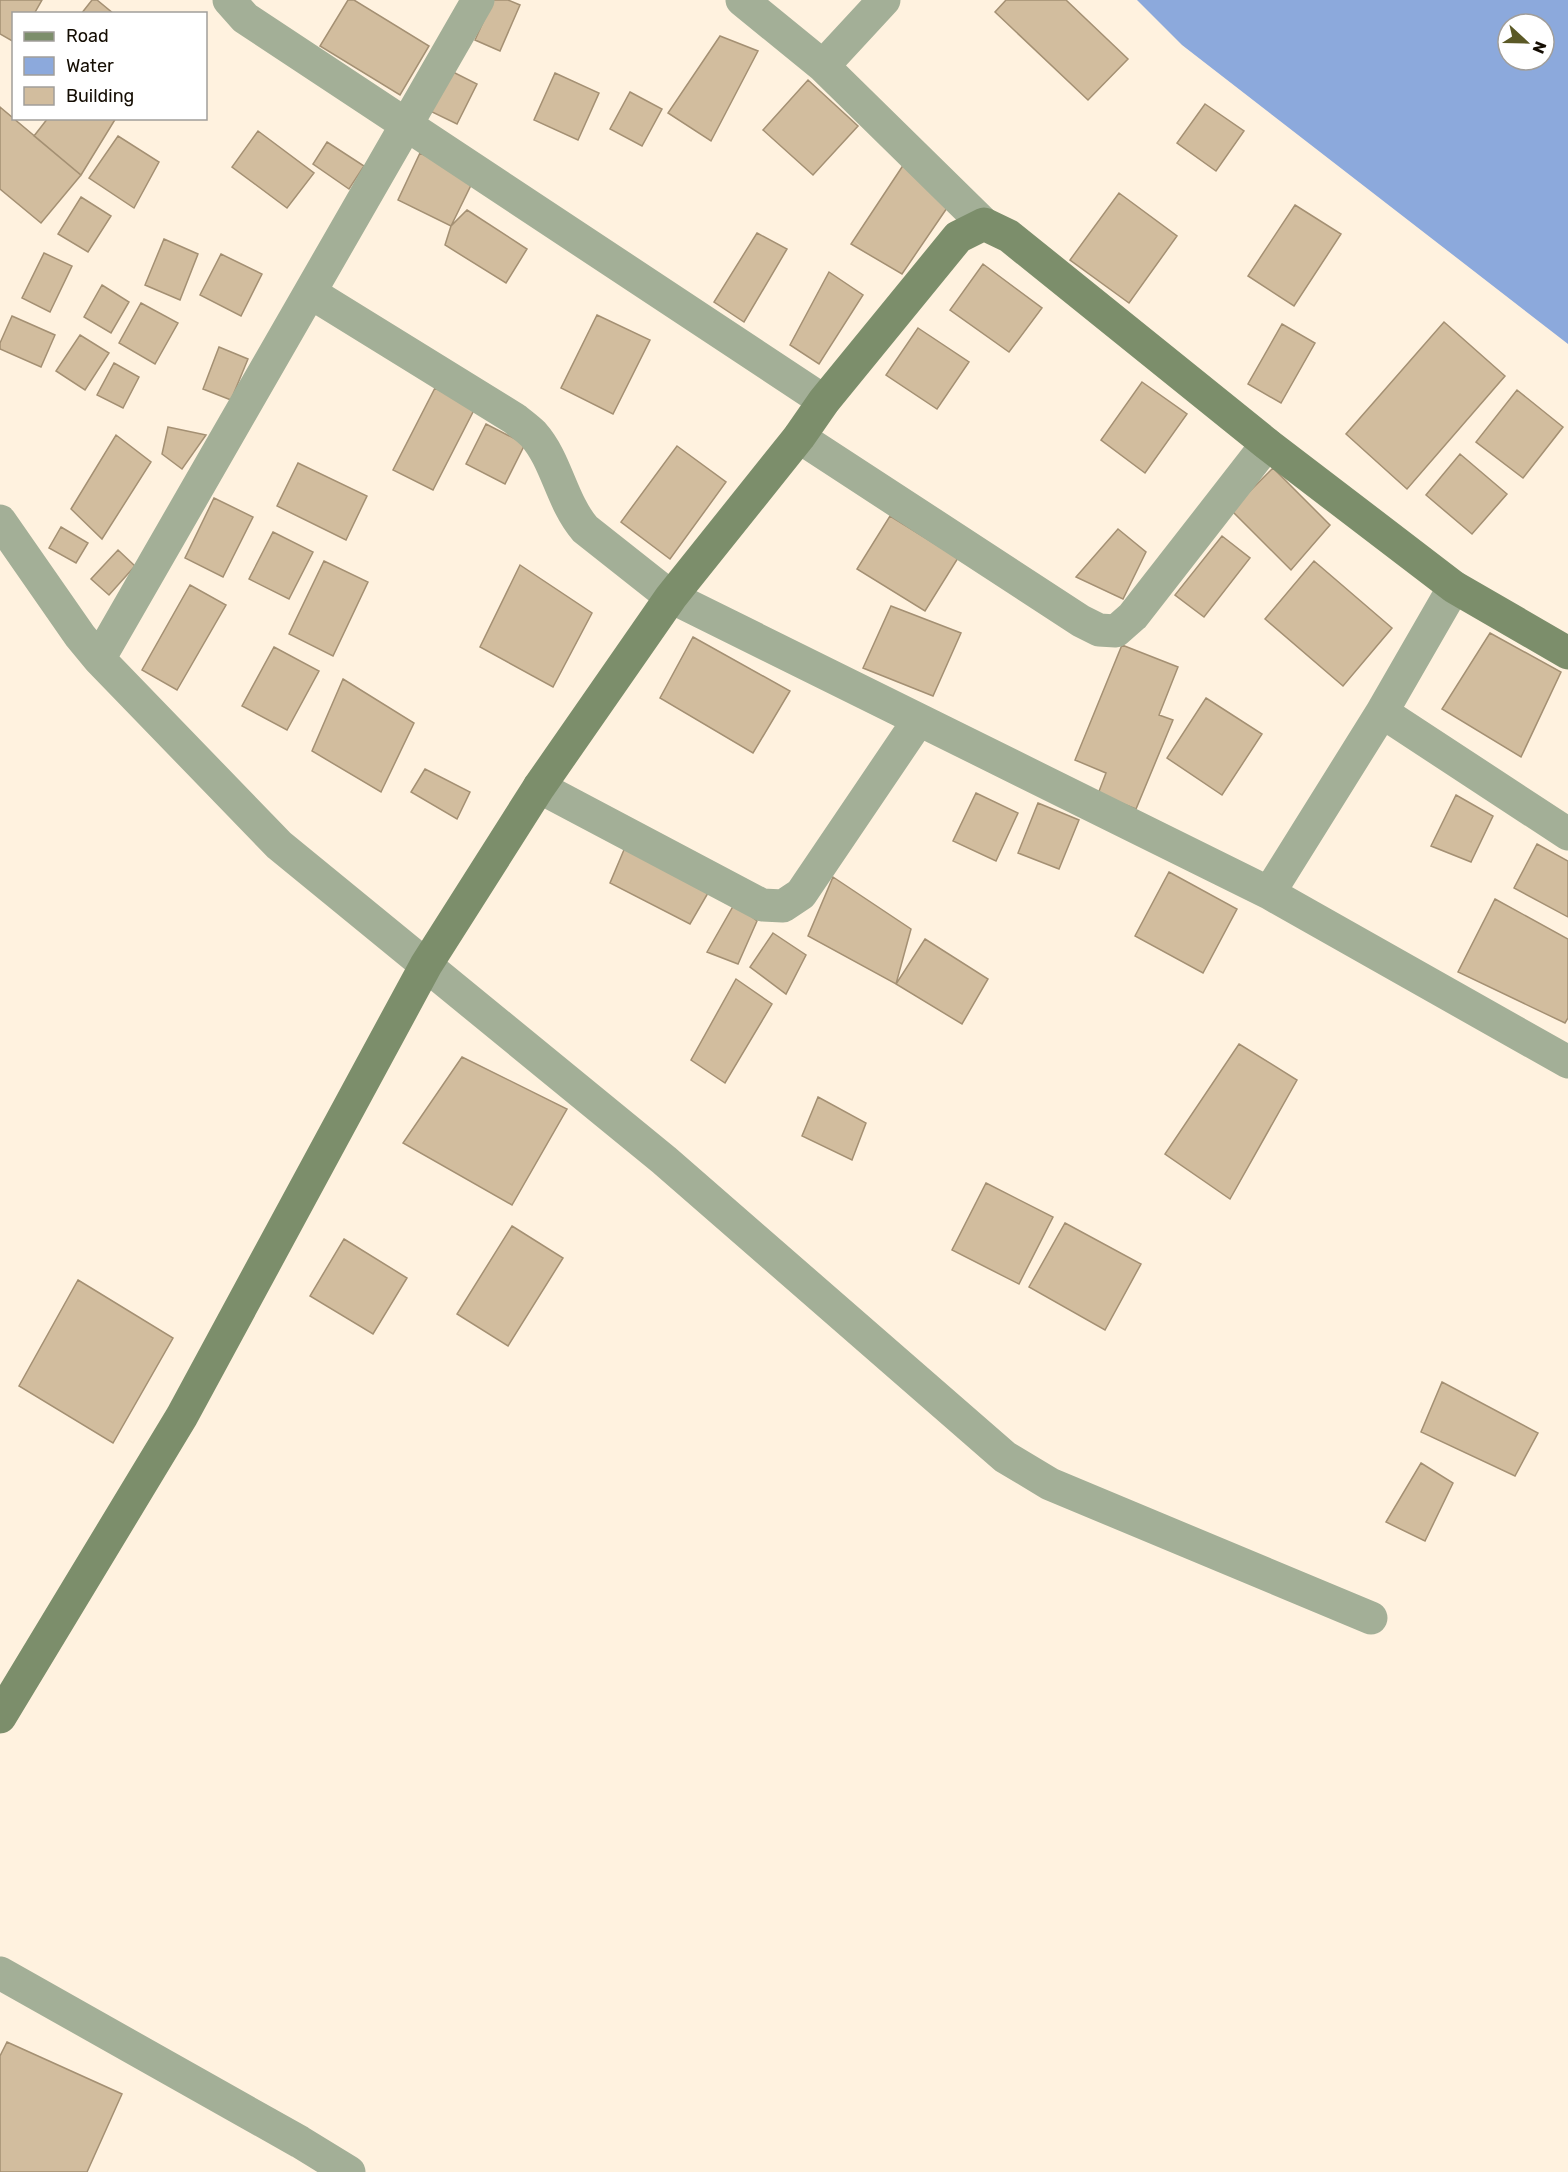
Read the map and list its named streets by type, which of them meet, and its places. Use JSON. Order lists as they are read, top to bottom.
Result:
{
  "legend": ["Road", "Water", "Building"],
  "north": "right"
}
